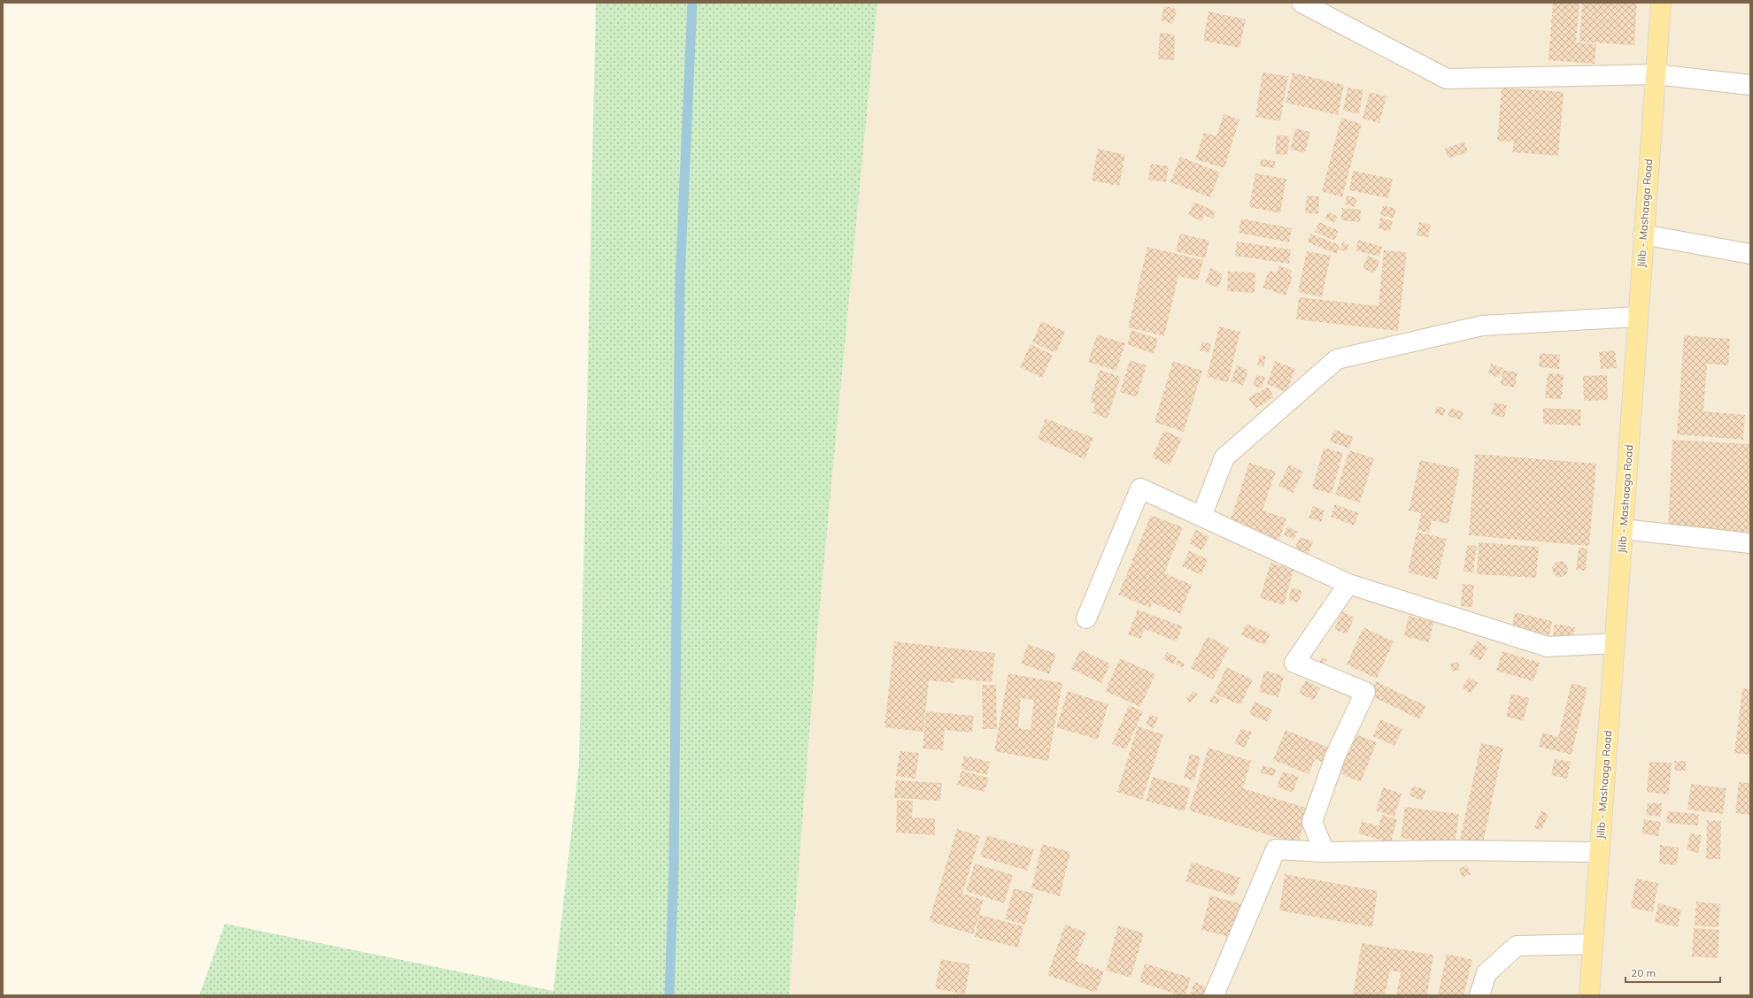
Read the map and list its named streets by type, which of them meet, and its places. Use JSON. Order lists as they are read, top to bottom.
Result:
{
  "streets": {
    "main road": ["Jilib - Mashaaga Road"]
  },
  "scale_bar": "20 m"
}
